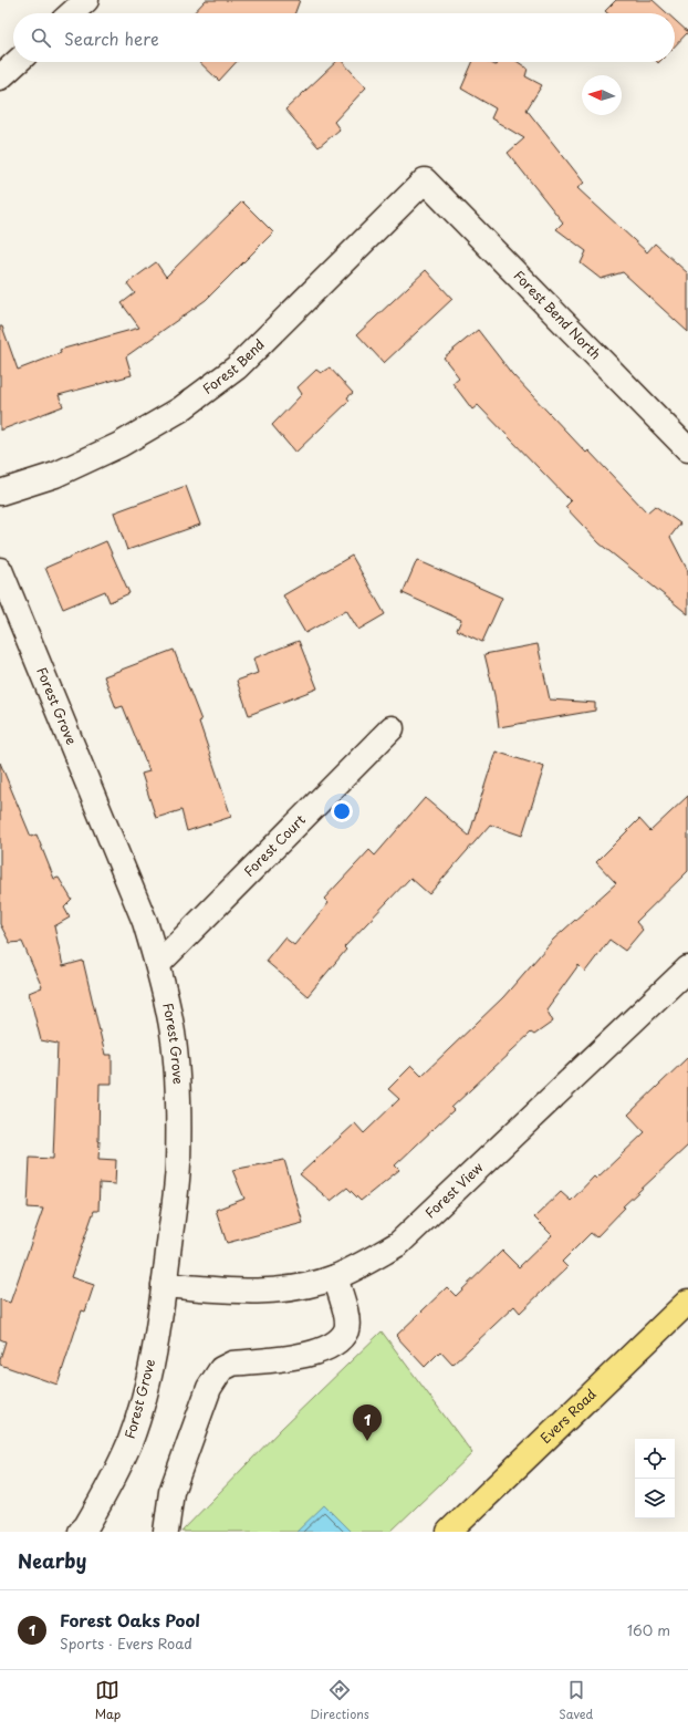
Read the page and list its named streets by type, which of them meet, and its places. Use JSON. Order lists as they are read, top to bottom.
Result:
{
  "streets": {
    "main road": ["Evers Road"],
    "street": [
      "Forest Bend North",
      "Forest Bend",
      "Forest Grove",
      "Forest Court",
      "Forest View"
    ]
  },
  "crossings": [
    ["Forest Bend North", "Forest Bend"],
    ["Forest Grove", "Forest Court"],
    ["Forest Grove", "Forest View"]
  ],
  "north": "left",
  "page": {
    "search": "Search here",
    "pins": "1",
    "heading": "Nearby",
    "list": [
      {
        "mark": "1",
        "name": "Forest Oaks Pool",
        "note": "Sports · Evers Road",
        "value": "160 m"
      }
    ],
    "nav": ["Map", "Directions", "Saved"]
  }
}
